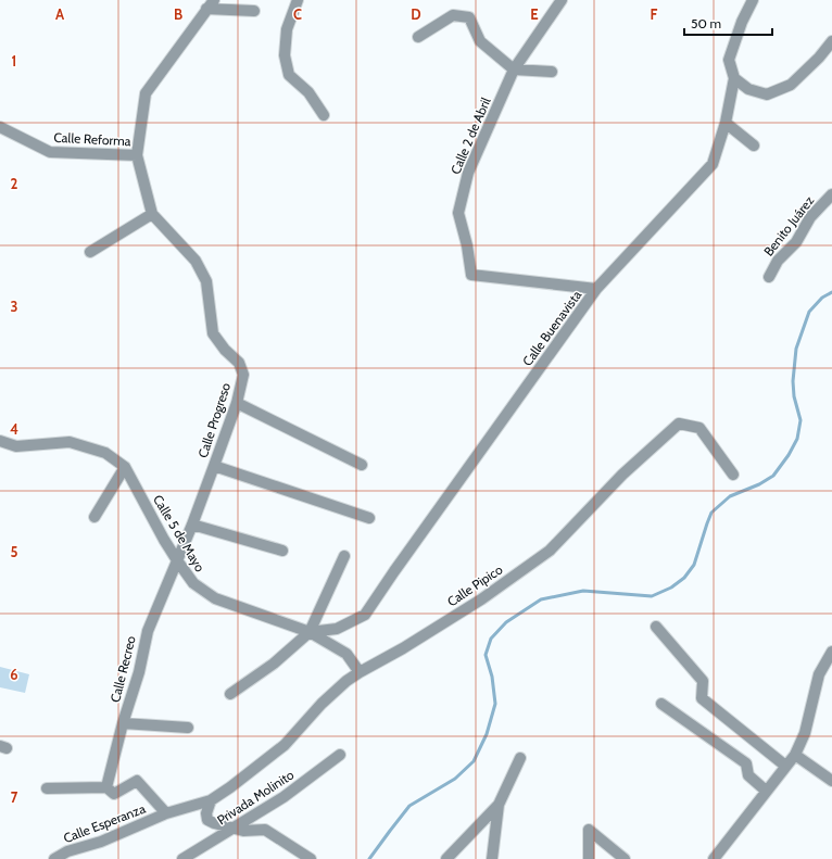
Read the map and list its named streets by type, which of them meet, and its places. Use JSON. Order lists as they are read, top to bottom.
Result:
{
  "streets": {
    "street": [
      "Calle 2 de Abril",
      "Calle Reforma",
      "Benito Juárez",
      "Calle Buenavista",
      "Calle Progreso",
      "Calle 5 de Mayo",
      "Calle Pipico",
      "Calle Recreo",
      "Privada Molinito",
      "Calle Esperanza"
    ]
  },
  "crossings": [
    ["Calle 2 de Abril", "Calle Buenavista"],
    ["Calle Reforma", "Calle Progreso"],
    ["Calle Buenavista", "Calle 5 de Mayo"],
    ["Calle Progreso", "Calle 5 de Mayo"],
    ["Calle Progreso", "Calle Recreo"],
    ["Calle 5 de Mayo", "Calle Pipico"],
    ["Calle 5 de Mayo", "Calle Recreo"],
    ["Calle Pipico", "Calle Esperanza"],
    ["Calle Recreo", "Calle Esperanza"]
  ],
  "scale_bar": "50 m",
  "grid": {
    "columns": [
      "A",
      "B",
      "C",
      "D",
      "E",
      "F"
    ],
    "rows": [
      "1",
      "2",
      "3",
      "4",
      "5",
      "6",
      "7"
    ]
  }
}
